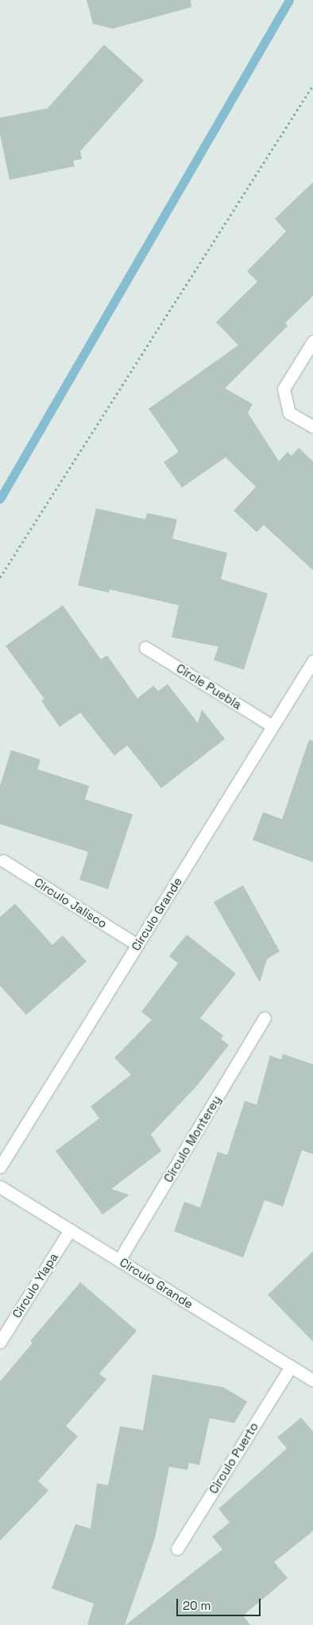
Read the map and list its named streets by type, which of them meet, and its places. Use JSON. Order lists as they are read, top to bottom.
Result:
{
  "streets": {
    "street": [
      "Circle Puebla",
      "Circulo Jalisco",
      "Circulo Grande",
      "Circulo Monterey",
      "Circulo Ylapa",
      "Circulo Puerto"
    ]
  },
  "crossings": [
    ["Circle Puebla", "Circulo Grande"],
    ["Circulo Jalisco", "Circulo Grande"],
    ["Circulo Grande", "Circulo Monterey"],
    ["Circulo Grande", "Circulo Ylapa"],
    ["Circulo Grande", "Circulo Puerto"]
  ],
  "scale_bar": "20 m"
}
